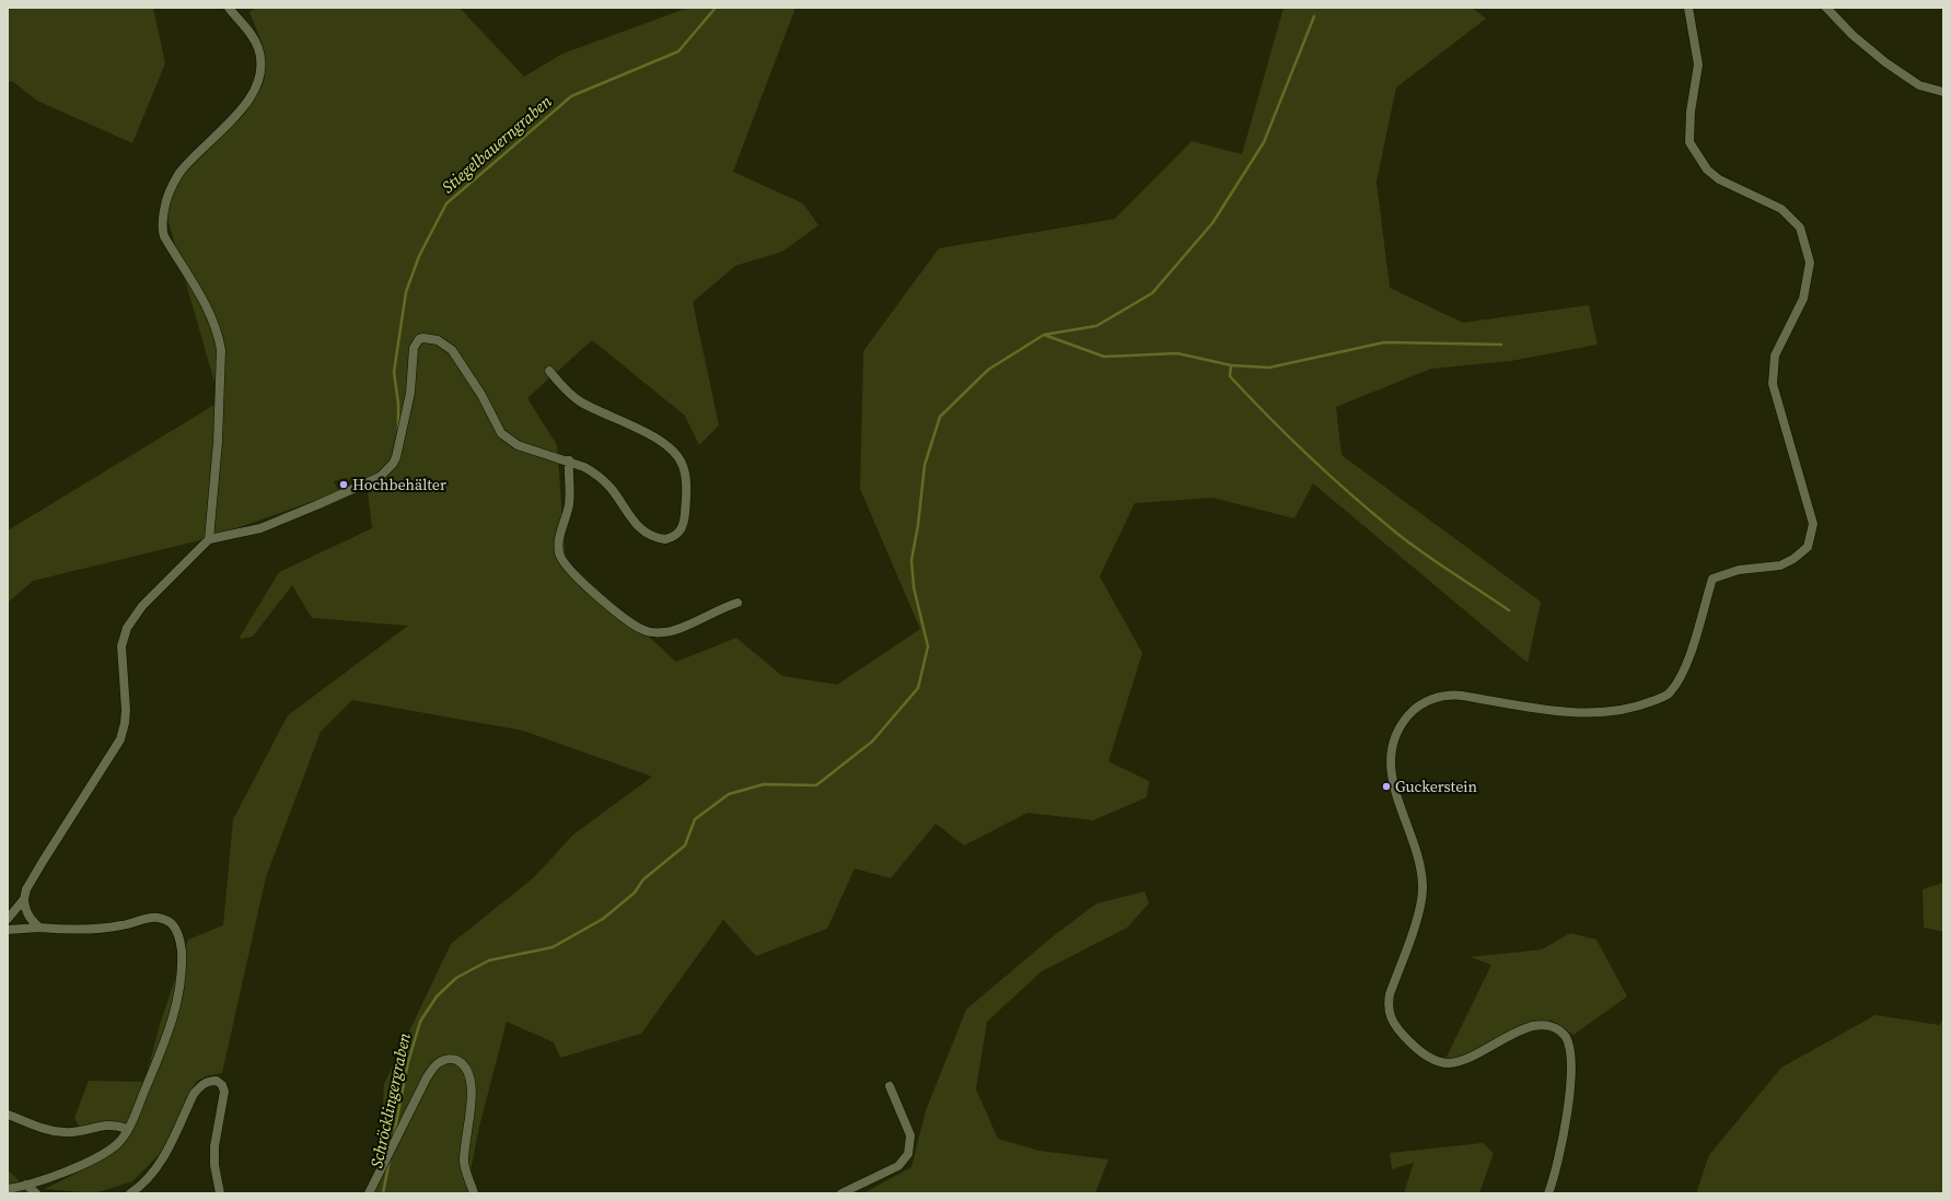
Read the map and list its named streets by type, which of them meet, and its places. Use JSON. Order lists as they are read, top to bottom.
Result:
{
  "water": ["Stiegelbauerngraben", "Schröcklingergraben"],
  "places": ["Hochbehälter", "Guckerstein"]
}
